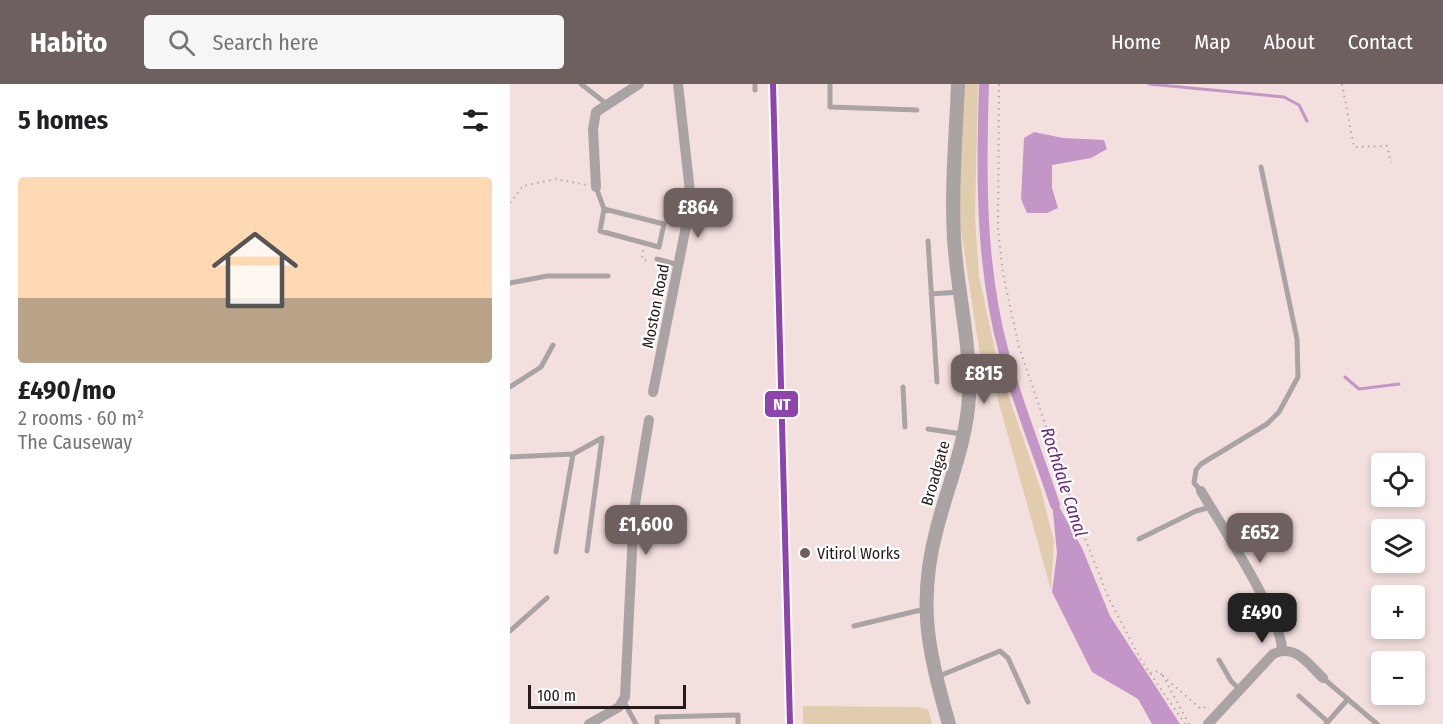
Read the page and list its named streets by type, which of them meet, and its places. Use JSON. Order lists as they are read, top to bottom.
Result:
{
  "streets": {
    "street": ["Moston Road", "Broadgate"]
  },
  "water": ["Rochdale Canal"],
  "places": ["Vitirol Works"],
  "lines": ["transit line NT"],
  "scale_bar": "100 m",
  "page": {
    "header": "Habito",
    "search": "Search here",
    "nav": [
      "Home",
      "Map",
      "About",
      "Contact"
    ],
    "heading": "5 homes",
    "list": [
      {
        "name": "£490/mo",
        "note": "2 rooms · 60 m² · The Causeway"
      }
    ],
    "price": [
      "£864",
      "£815",
      "£1,600",
      "£652",
      "£490"
    ],
    "map_buttons": ["+", "−"],
    "scale": "100 m"
  }
}
